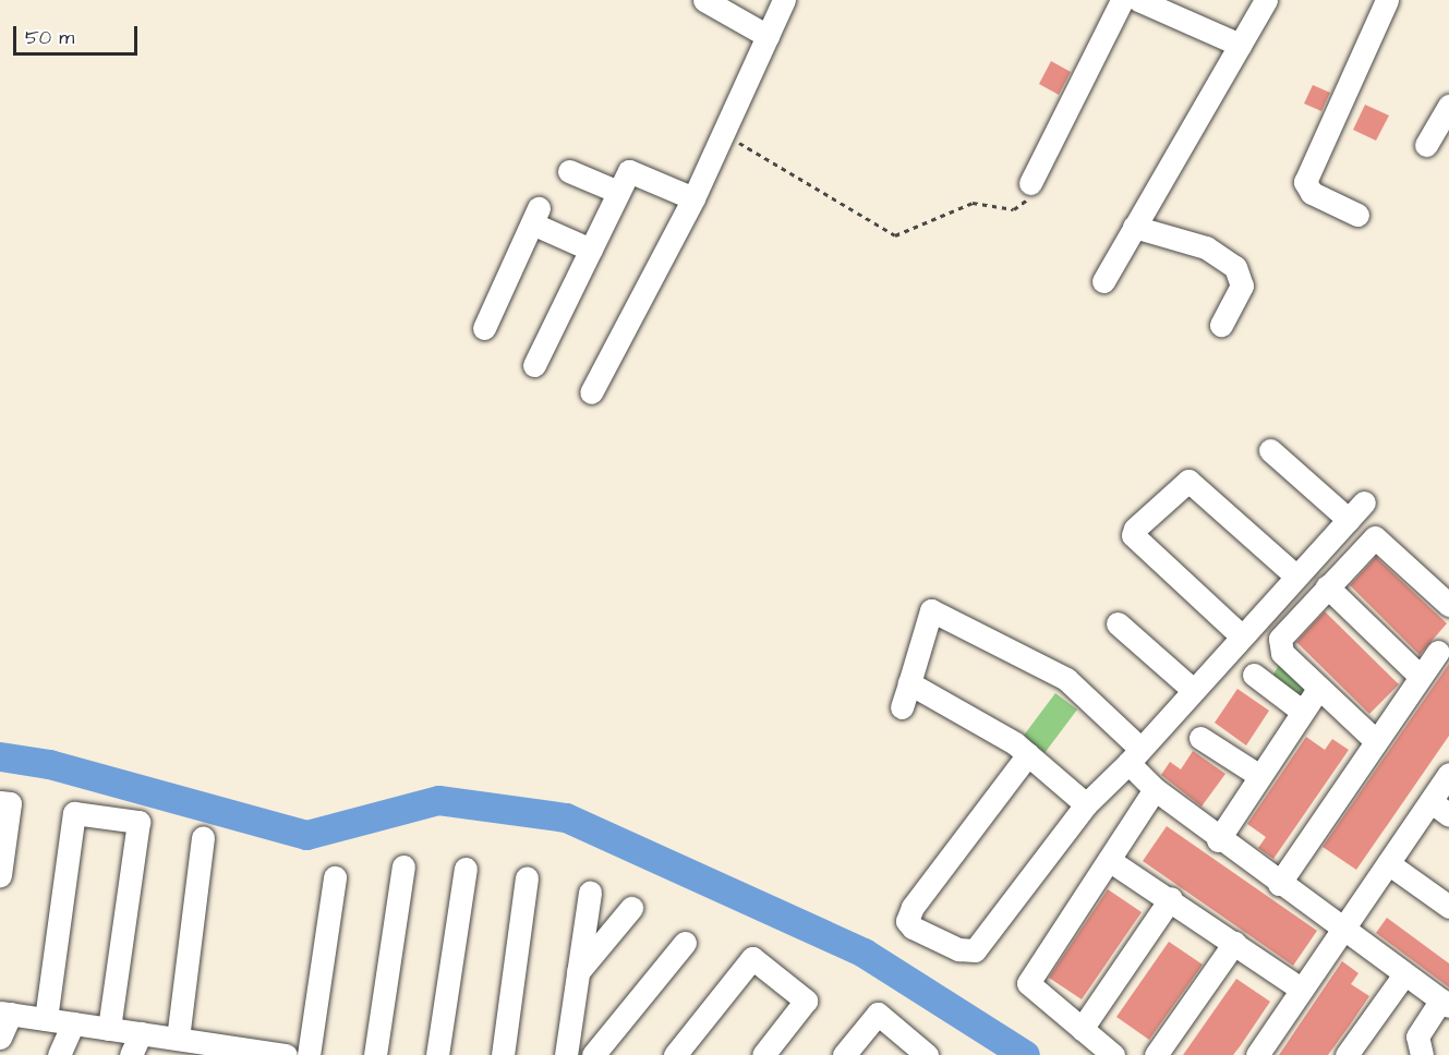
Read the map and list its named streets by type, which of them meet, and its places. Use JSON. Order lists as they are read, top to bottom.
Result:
{
  "scale_bar": "50 m"
}
